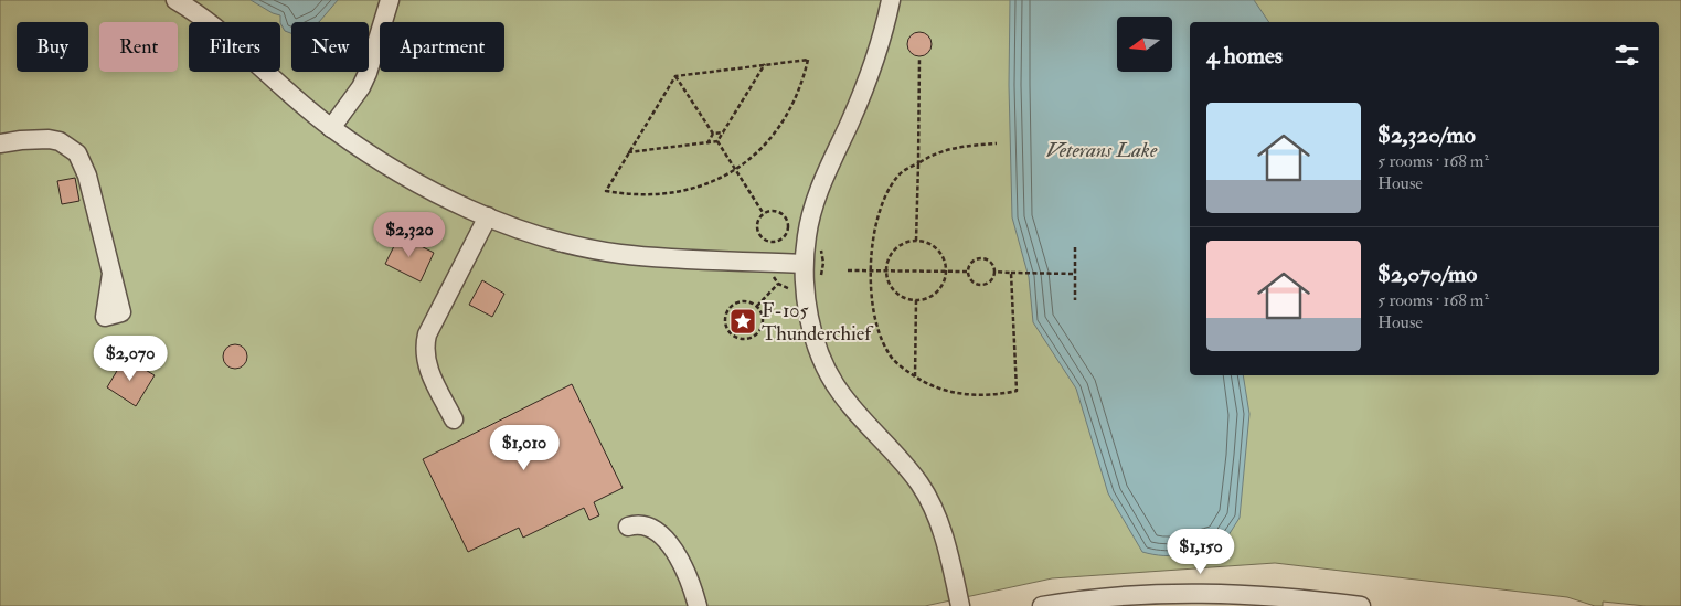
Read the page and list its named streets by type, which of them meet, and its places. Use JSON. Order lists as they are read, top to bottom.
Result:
{
  "water": ["Veterans Lake"],
  "places": {
    "place": ["F-105 Thunderchief"]
  },
  "north": "left",
  "page": {
    "chip": [
      "Buy",
      "Rent",
      "Filters",
      "New",
      "Apartment"
    ],
    "heading": "4 homes",
    "list": [
      {
        "name": "$2,320/mo",
        "note": "5 rooms · 168 m² · House"
      },
      {
        "name": "$2,070/mo",
        "note": "5 rooms · 168 m² · House"
      }
    ],
    "price": [
      "$2,320",
      "$2,070",
      "$1,010",
      "$1,150"
    ]
  }
}
